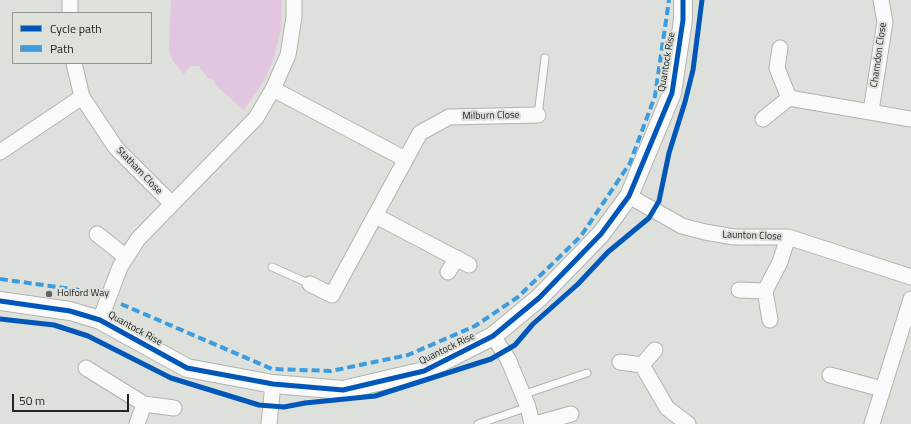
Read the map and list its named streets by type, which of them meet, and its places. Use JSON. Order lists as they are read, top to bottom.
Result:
{
  "streets": {
    "street": [
      "Charndon Close",
      "Quantock Rise",
      "Milburn Close",
      "Statham Close",
      "Launton Close"
    ]
  },
  "crossings": [
    ["Quantock Rise", "Launton Close"]
  ],
  "places": ["Holford Way"],
  "legend": ["Cycle path", "Path"],
  "scale_bar": "50 m"
}
